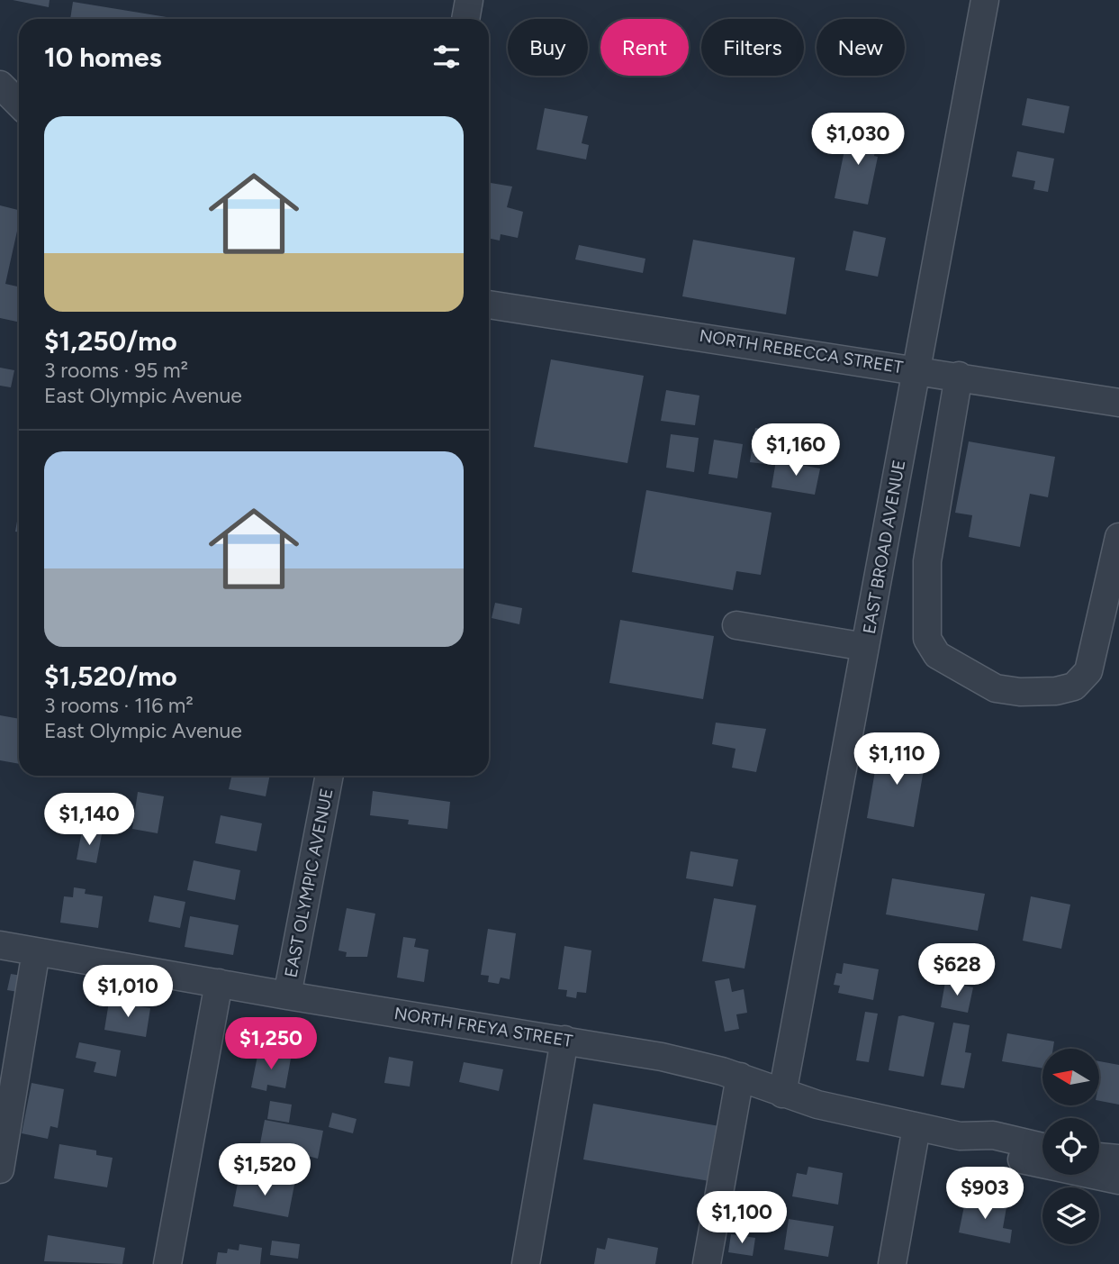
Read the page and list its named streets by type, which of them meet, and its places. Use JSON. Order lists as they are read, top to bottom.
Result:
{
  "streets": {
    "street": [
      "NORTH REBECCA STREET",
      "EAST BROAD AVENUE",
      "EAST OLYMPIC AVENUE",
      "NORTH FREYA STREET"
    ]
  },
  "crossings": [
    ["NORTH REBECCA STREET", "EAST BROAD AVENUE"],
    ["EAST BROAD AVENUE", "NORTH FREYA STREET"],
    ["EAST OLYMPIC AVENUE", "NORTH FREYA STREET"]
  ],
  "north": "left",
  "page": {
    "chip": [
      "Buy",
      "Rent",
      "Filters",
      "New"
    ],
    "heading": "10 homes",
    "list": [
      {
        "name": "$1,250/mo",
        "note": "3 rooms · 95 m² · East Olympic Avenue"
      },
      {
        "name": "$1,520/mo",
        "note": "3 rooms · 116 m² · East Olympic Avenue"
      }
    ],
    "price": [
      "$1,030",
      "$1,160",
      "$1,110",
      "$1,140",
      "$628",
      "$1,010",
      "$1,250",
      "$1,520",
      "$903",
      "$1,100"
    ]
  }
}
